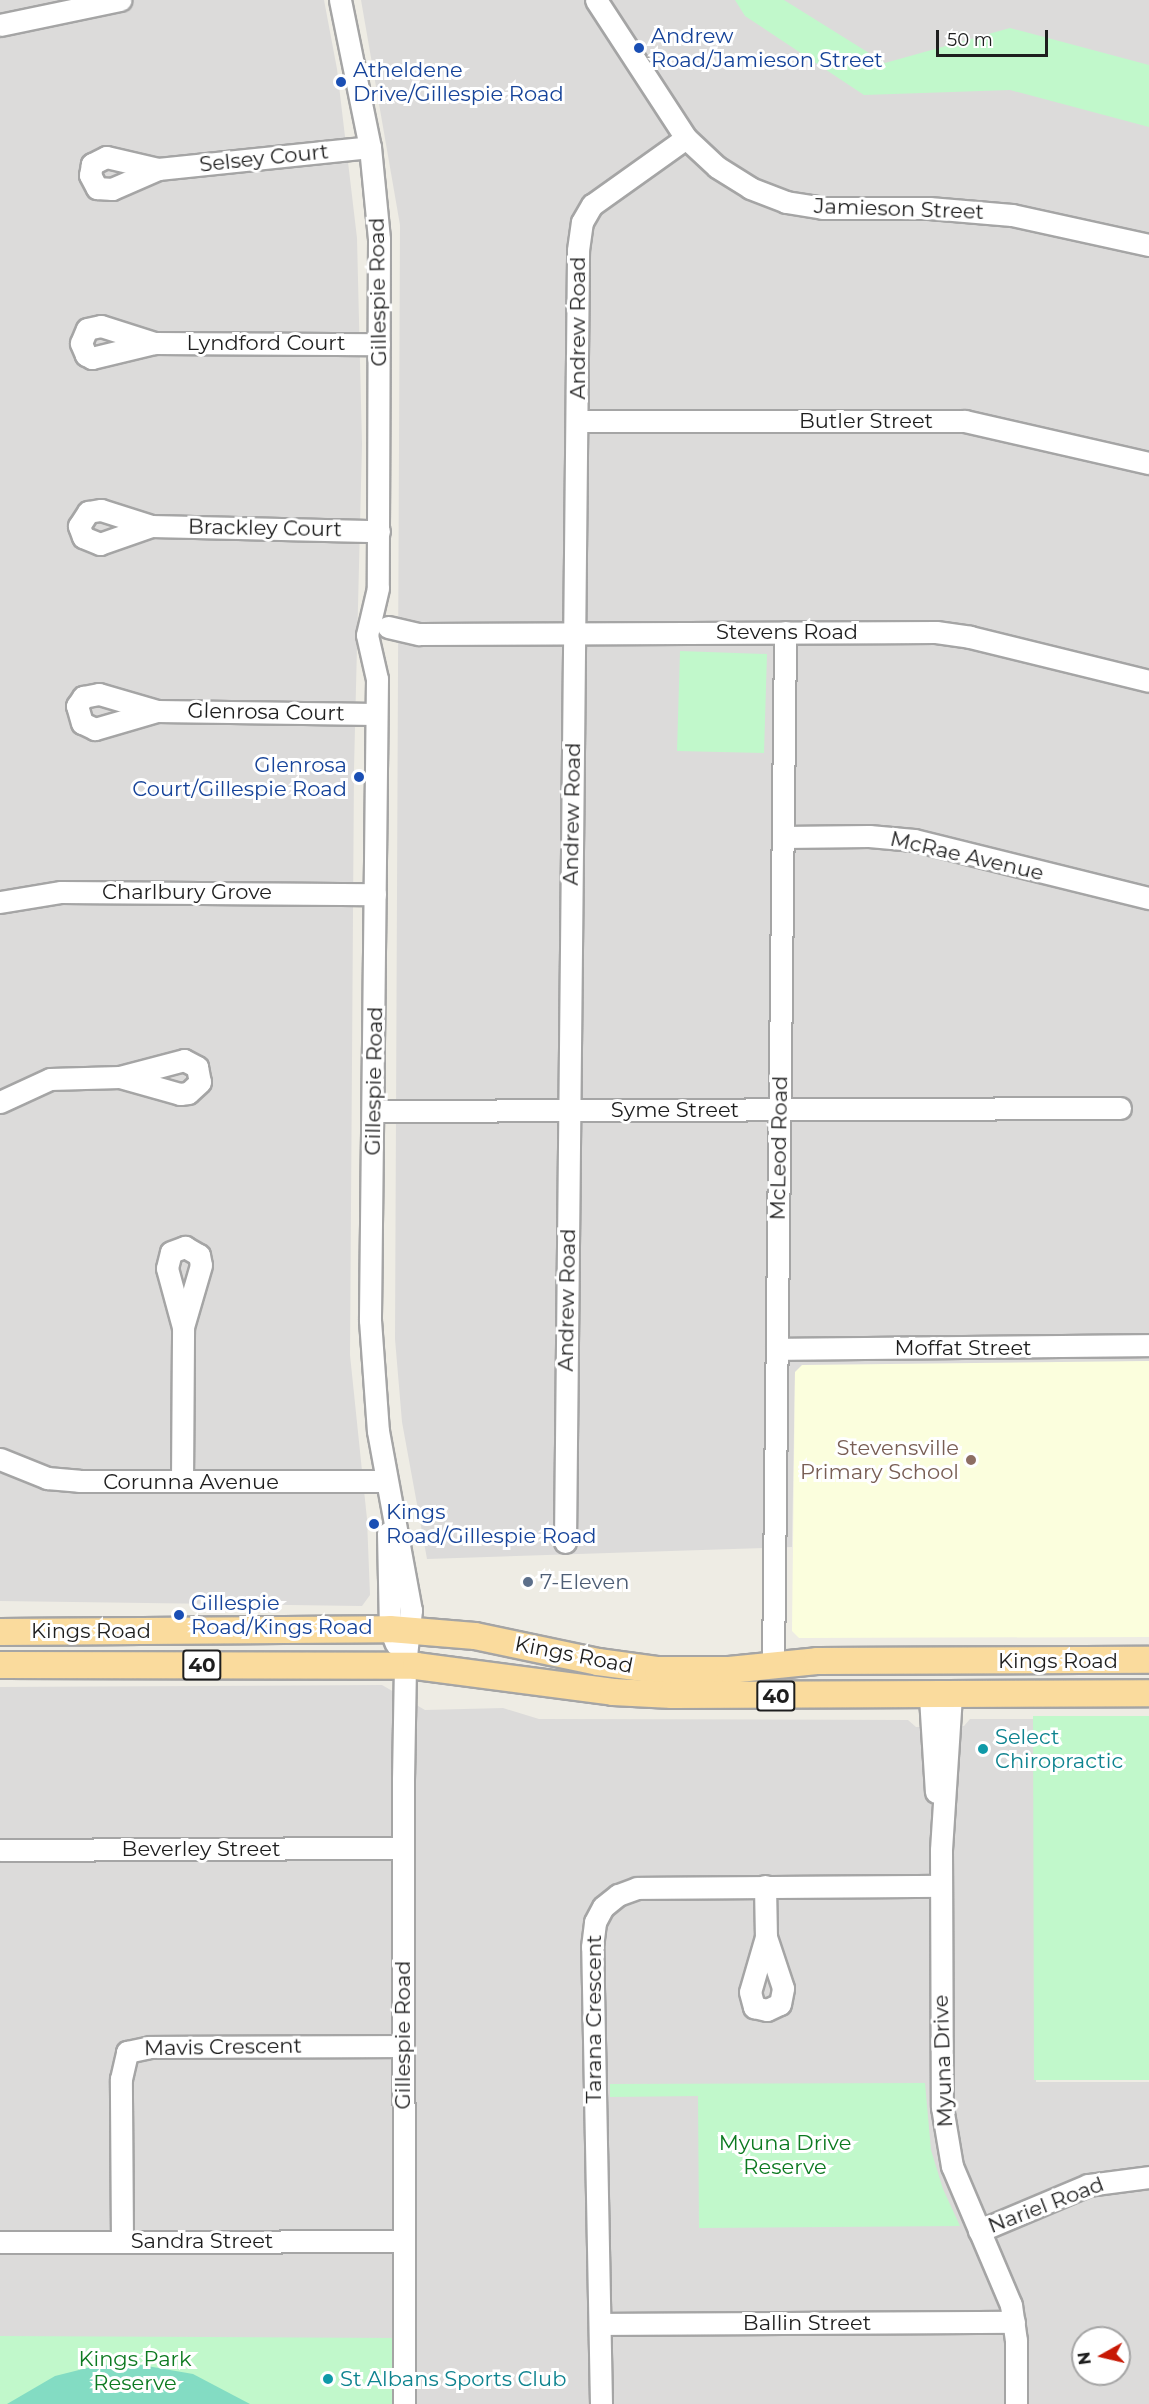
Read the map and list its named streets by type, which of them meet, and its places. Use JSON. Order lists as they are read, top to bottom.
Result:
{
  "streets": {
    "main road": ["Kings Road", "40"],
    "street": [
      "Selsey Court",
      "Jamieson Street",
      "Gillespie Road",
      "Andrew Road",
      "Lyndford Court",
      "Butler Street",
      "Brackley Court",
      "Stevens Road",
      "Glenrosa Court",
      "McRae Avenue",
      "Charlbury Grove",
      "Syme Street",
      "McLeod Road",
      "Moffat Street",
      "Corunna Avenue",
      "Beverley Street",
      "Tarana Crescent",
      "Mavis Crescent",
      "Myuna Drive",
      "Nariel Road",
      "Sandra Street",
      "Ballin Street"
    ]
  },
  "crossings": [
    ["Selsey Court", "Gillespie Road"],
    ["Jamieson Street", "Andrew Road"],
    ["Gillespie Road", "Lyndford Court"],
    ["Gillespie Road", "Brackley Court"],
    ["Gillespie Road", "Stevens Road"],
    ["Gillespie Road", "Glenrosa Court"],
    ["Gillespie Road", "Charlbury Grove"],
    ["Gillespie Road", "Syme Street"],
    ["Gillespie Road", "Corunna Avenue"],
    ["Gillespie Road", "Kings Road"],
    ["Gillespie Road", "Beverley Street"],
    ["Gillespie Road", "Mavis Crescent"],
    ["Gillespie Road", "Sandra Street"],
    ["Andrew Road", "Butler Street"],
    ["Andrew Road", "Stevens Road"],
    ["Andrew Road", "Syme Street"],
    ["Stevens Road", "McLeod Road"],
    ["McRae Avenue", "McLeod Road"],
    ["Syme Street", "McLeod Road"],
    ["McLeod Road", "Moffat Street"],
    ["McLeod Road", "Kings Road"],
    ["Kings Road", "Myuna Drive"],
    ["Tarana Crescent", "Myuna Drive"],
    ["Tarana Crescent", "Ballin Street"],
    ["Mavis Crescent", "Sandra Street"],
    ["Myuna Drive", "Nariel Road"],
    ["Myuna Drive", "Ballin Street"]
  ],
  "parks": ["Myuna Drive Reserve", "Kings Park Reserve"],
  "places": [
    "Andrew Road/Jamieson Street",
    "Atheldene Drive/Gillespie Road",
    "Glenrosa Court/Gillespie Road",
    "Stevensville Primary School",
    "Kings Road/Gillespie Road",
    "7-Eleven",
    "Gillespie Road/Kings Road",
    "Select Chiropractic",
    "St Albans Sports Club"
  ],
  "scale_bar": "50 m",
  "north": "left"
}
